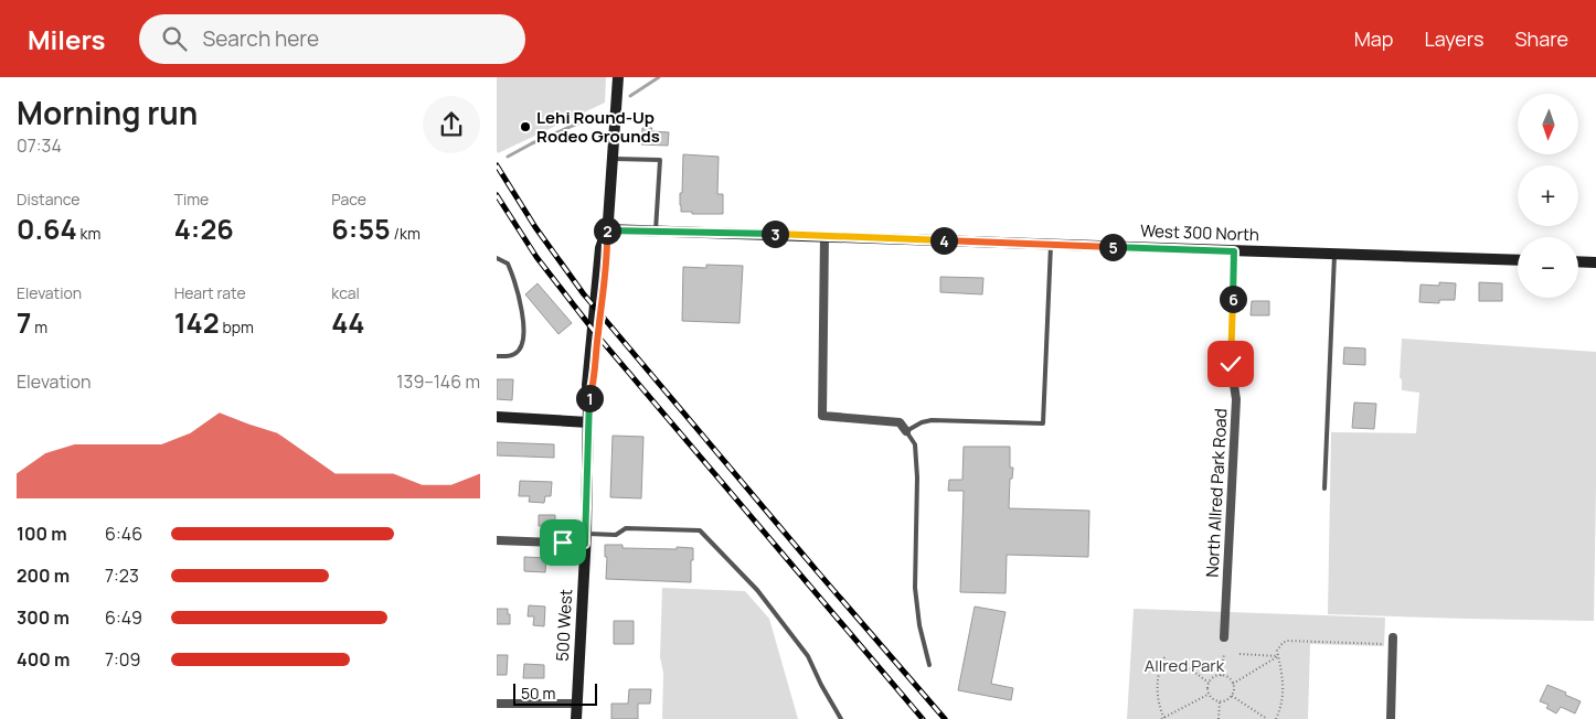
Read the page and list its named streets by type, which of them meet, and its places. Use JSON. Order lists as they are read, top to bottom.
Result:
{
  "streets": {
    "street": ["West 300 North", "North Allred Park Road", "500 West"]
  },
  "crossings": [
    ["West 300 North", "North Allred Park Road"],
    ["West 300 North", "500 West"]
  ],
  "parks": ["Allred Park"],
  "places": ["Lehi Round-Up Rodeo Grounds"],
  "scale_bar": "50 m",
  "north": "bottom",
  "page": {
    "header": "Milers",
    "search": "Search here",
    "nav": ["Map", "Layers", "Share"],
    "heading": ["Morning run", "07:34"],
    "map_buttons": ["+", "−"],
    "stats": [
      ["Distance", "0.64 km"],
      ["Time", "4:26"],
      ["Pace", "6:55 /km"],
      ["Elevation", "7 m"],
      ["Heart rate", "142 bpm"],
      ["kcal", "44"]
    ],
    "pins": [
      "2",
      "3",
      "4",
      "5",
      "6",
      "1"
    ],
    "chart": ["Elevation", "139–146 m"],
    "list": [
      {
        "name": "100 m",
        "note": "6:46"
      },
      {
        "name": "200 m",
        "note": "7:23"
      },
      {
        "name": "300 m",
        "note": "6:49"
      },
      {
        "name": "400 m",
        "note": "7:09"
      }
    ],
    "scale": "50 m"
  }
}
